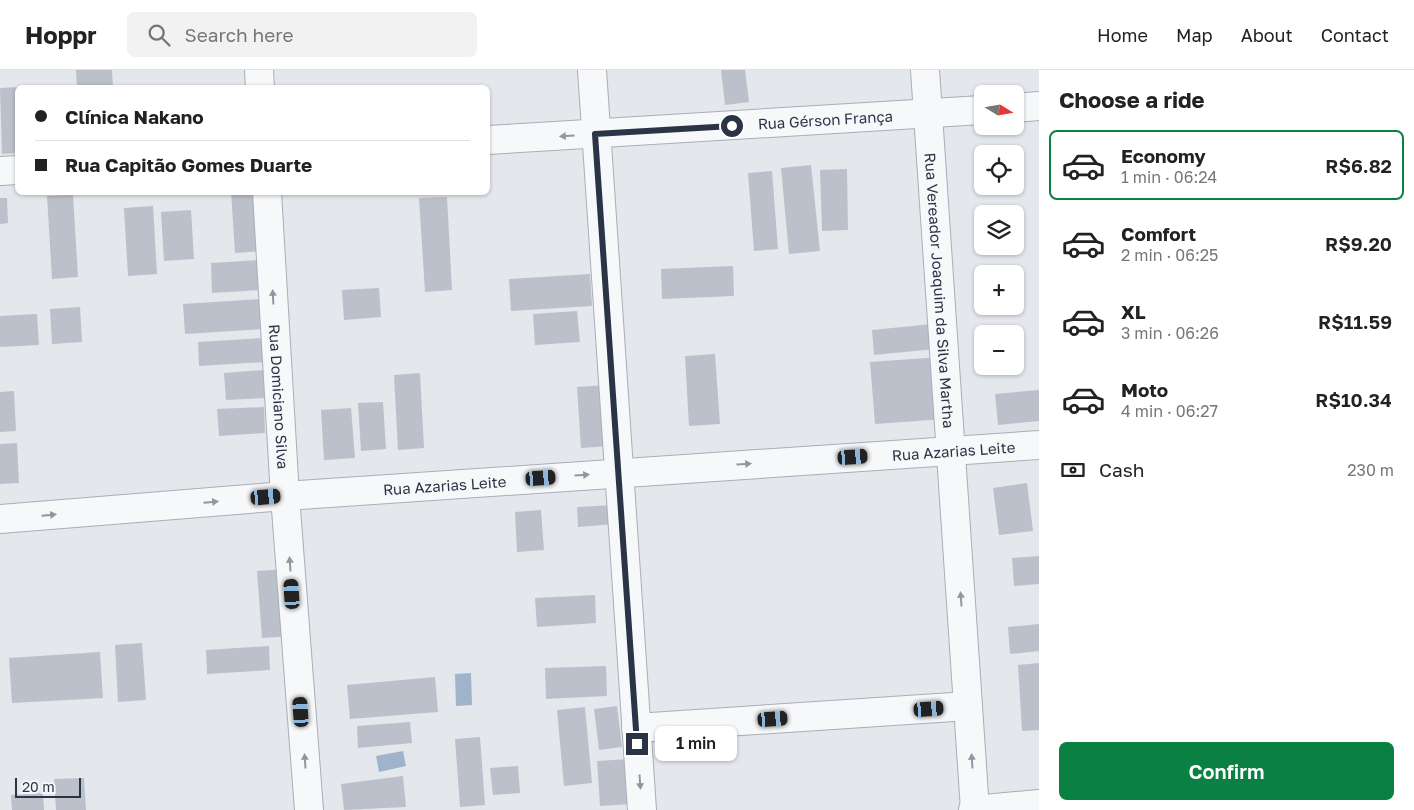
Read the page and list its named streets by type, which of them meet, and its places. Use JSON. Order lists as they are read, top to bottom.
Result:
{
  "streets": {
    "street": [
      "Rua Gérson França",
      "Rua Vereador Joaquim da Silva Martha",
      "Rua Domiciano Silva",
      "Rua Azarias Leite"
    ]
  },
  "crossings": [
    ["Rua Gérson França", "Rua Vereador Joaquim da Silva Martha"],
    ["Rua Vereador Joaquim da Silva Martha", "Rua Azarias Leite"],
    ["Rua Domiciano Silva", "Rua Azarias Leite"]
  ],
  "one_way": ["Rua Vereador Joaquim da Silva Martha", "Rua Domiciano Silva", "Rua Azarias Leite"],
  "scale_bar": "20 m",
  "north": "right",
  "page": {
    "header": "Hoppr",
    "search": "Search here",
    "nav": [
      "Home",
      "Map",
      "About",
      "Contact"
    ],
    "heading": "Choose a ride",
    "map_buttons": ["+", "−"],
    "banner": ["Clínica Nakano", "Rua Capitão Gomes Duarte"],
    "list": [
      {
        "name": "Economy",
        "note": "1 min · 06:24",
        "value": "R$6.82"
      },
      {
        "name": "Comfort",
        "note": "2 min · 06:25",
        "value": "R$9.20"
      },
      {
        "name": "XL",
        "note": "3 min · 06:26",
        "value": "R$11.59"
      },
      {
        "name": "Moto",
        "note": "4 min · 06:27",
        "value": "R$10.34"
      }
    ],
    "pay": ["Cash", "230 m"],
    "bubble": "1 min",
    "buttons": "Confirm",
    "scale": "20 m"
  }
}
